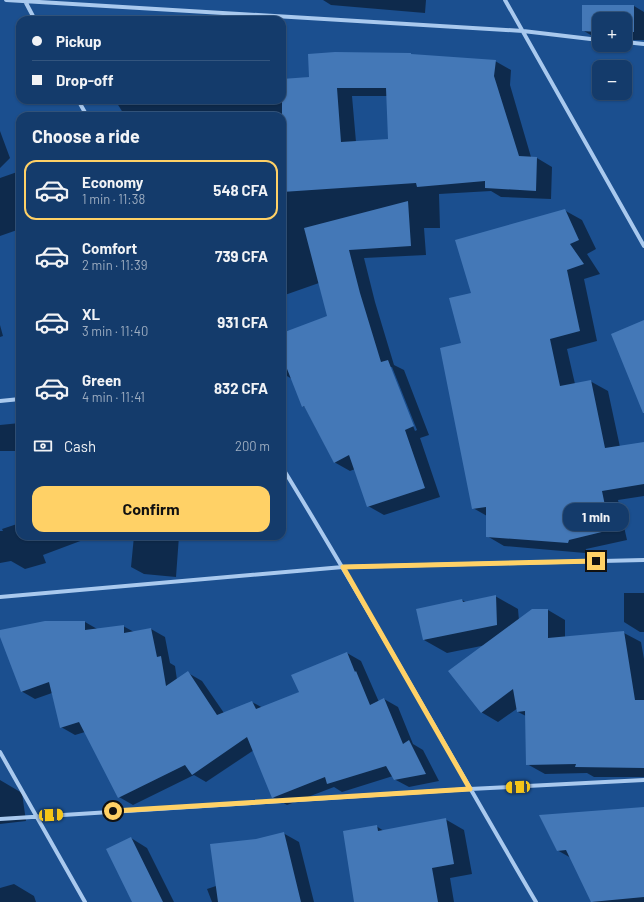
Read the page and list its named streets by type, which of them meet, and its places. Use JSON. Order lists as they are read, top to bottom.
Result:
{
  "page": {
    "map_buttons": ["+", "−"],
    "banner": ["Pickup", "Drop-off"],
    "heading": "Choose a ride",
    "list": [
      {
        "name": "Economy",
        "note": "1 min · 11:38",
        "value": "548 CFA"
      },
      {
        "name": "Comfort",
        "note": "2 min · 11:39",
        "value": "739 CFA"
      },
      {
        "name": "XL",
        "note": "3 min · 11:40",
        "value": "931 CFA"
      },
      {
        "name": "Green",
        "note": "4 min · 11:41",
        "value": "832 CFA"
      }
    ],
    "pay": ["Cash", "200 m"],
    "buttons": "Confirm",
    "bubble": "1 min"
  }
}
